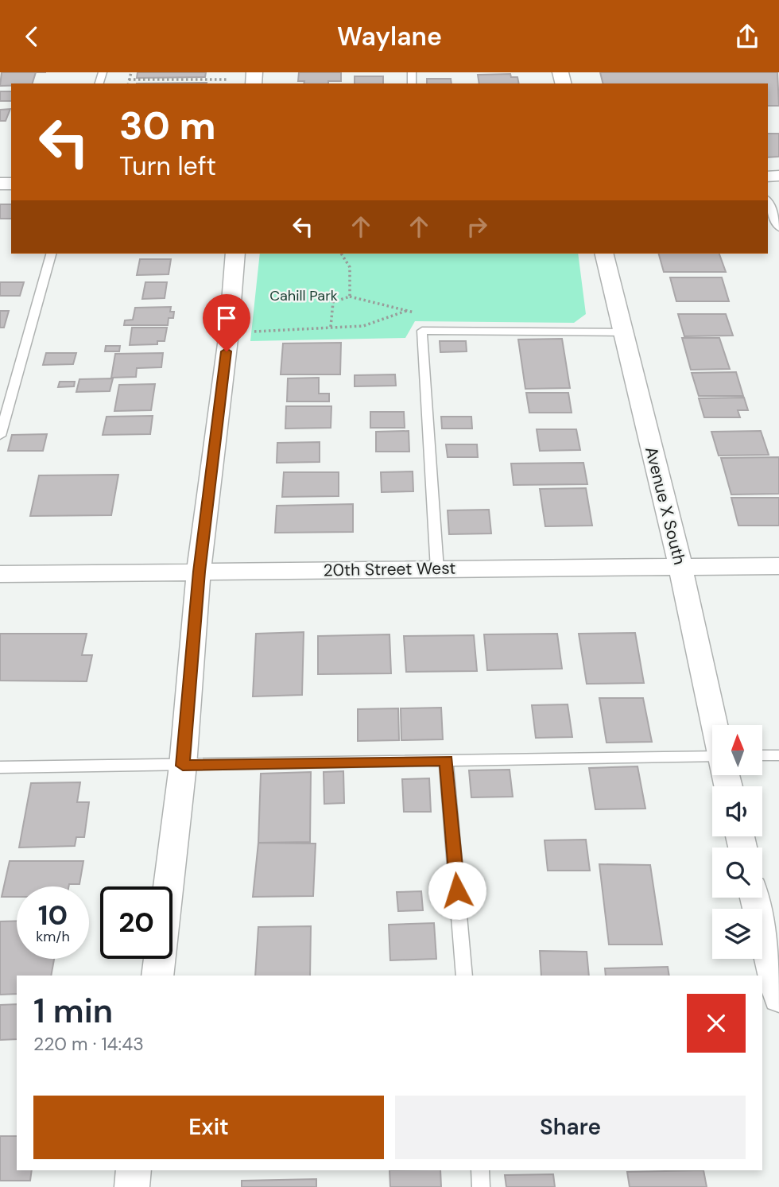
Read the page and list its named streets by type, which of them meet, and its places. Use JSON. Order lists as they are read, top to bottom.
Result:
{
  "streets": {
    "street": ["Avenue X South", "20th Street West"]
  },
  "crossings": [
    ["Avenue X South", "20th Street West"]
  ],
  "parks": ["Cahill Park"],
  "north": "top",
  "page": {
    "header": "Waylane",
    "turn": ["30 m", "Turn left"],
    "speed": "10 km/h",
    "limit": "20",
    "heading": ["1 min", "220 m · 14:43"],
    "buttons": ["Exit", "Share"]
  }
}
